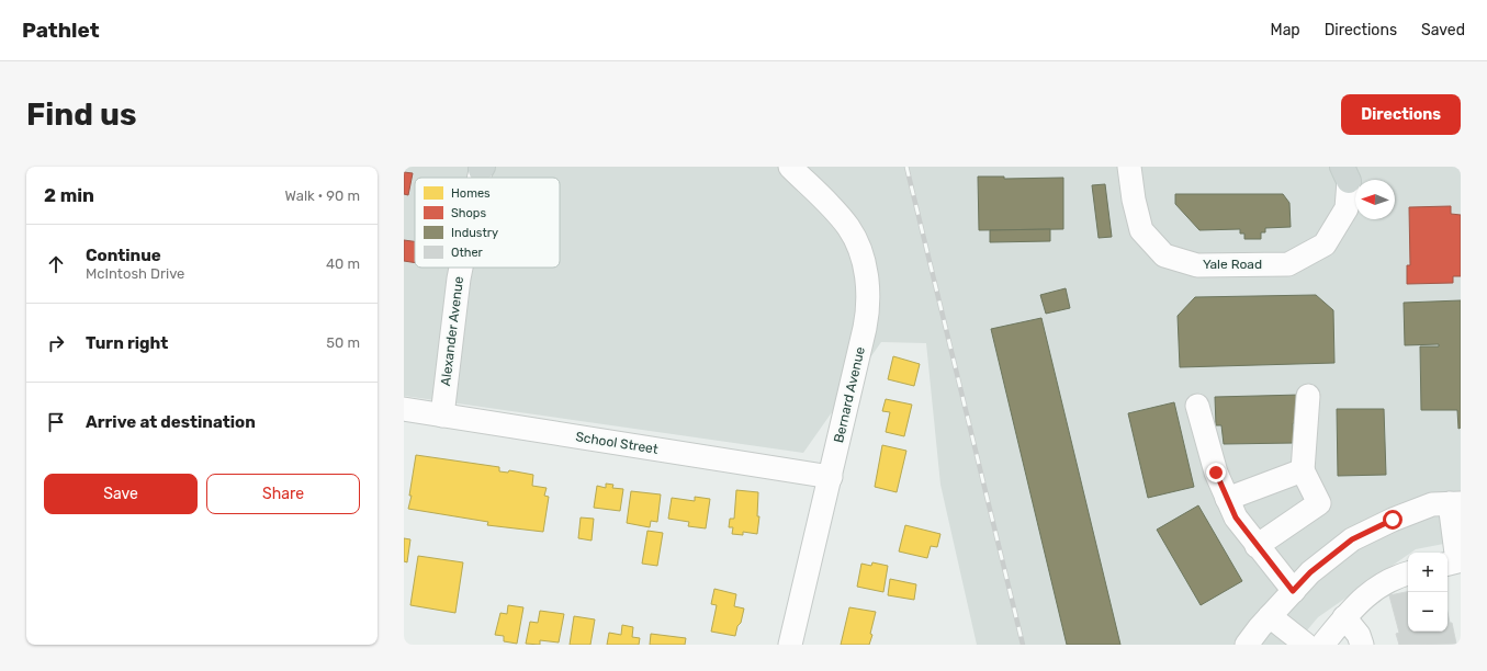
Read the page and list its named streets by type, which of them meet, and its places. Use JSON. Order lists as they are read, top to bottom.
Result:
{
  "streets": {
    "street": [
      "Yale Road",
      "Alexander Avenue",
      "Bernard Avenue",
      "School Street"
    ]
  },
  "crossings": [
    ["Alexander Avenue", "School Street"],
    ["Bernard Avenue", "School Street"]
  ],
  "legend": [
    "Homes",
    "Shops",
    "Industry",
    "Other"
  ],
  "north": "left",
  "page": {
    "header": "Pathlet",
    "nav": ["Map", "Directions", "Saved"],
    "buttons": [
      "Directions",
      ["Save", "Share"]
    ],
    "title": "Find us",
    "heading": ["2 min", "Walk · 90 m"],
    "list": [
      ["Continue", "McIntosh Drive", "40 m"],
      ["Turn right", "50 m"],
      "Arrive at destination"
    ],
    "map_buttons": ["+", "−"]
  }
}
